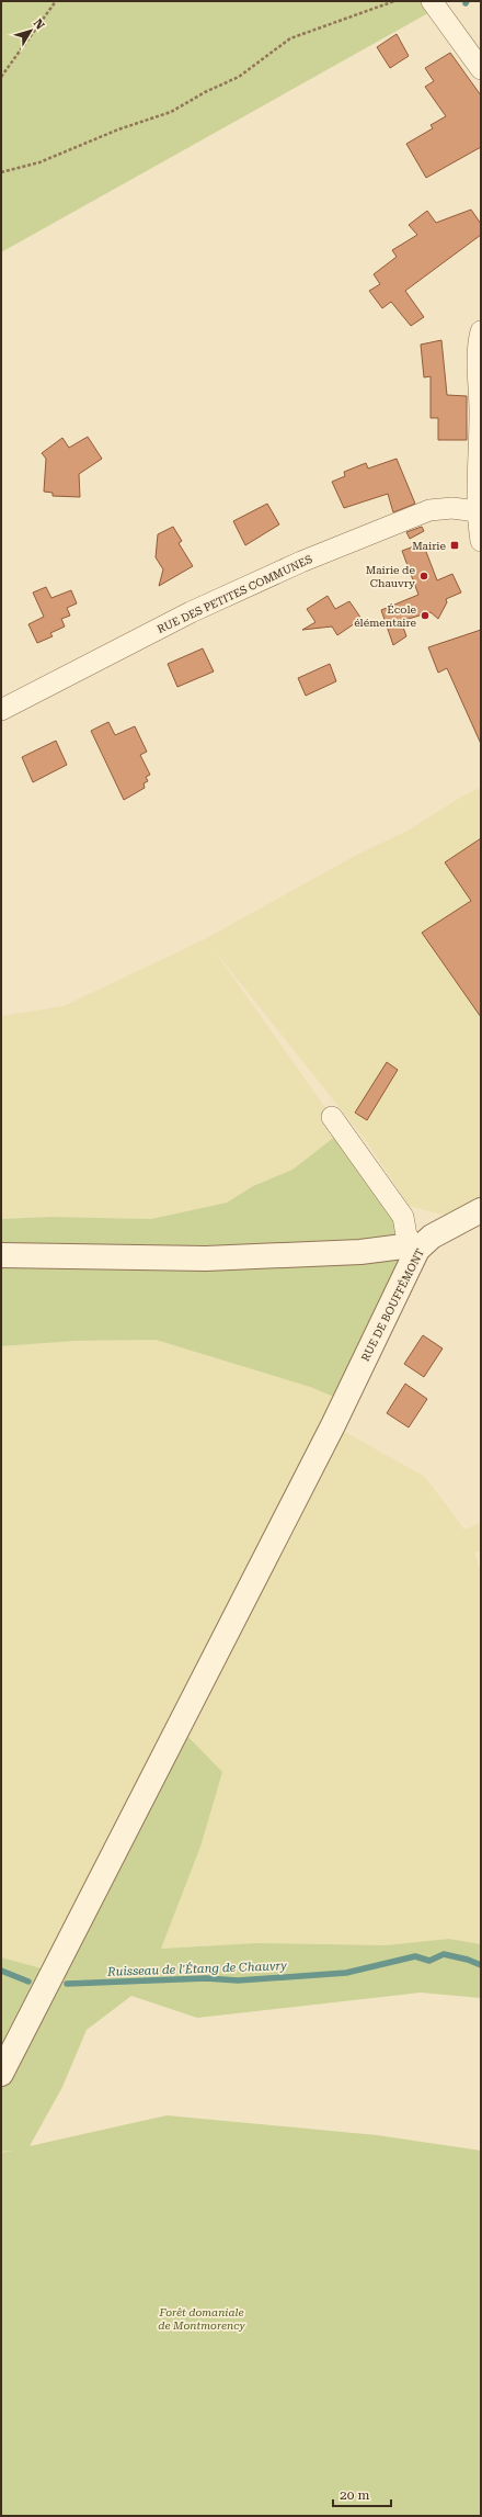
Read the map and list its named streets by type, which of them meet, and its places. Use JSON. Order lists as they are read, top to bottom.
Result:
{
  "streets": {
    "street": ["RUE DES PETITES COMMUNES", "RUE DE BOUFFÉMONT"]
  },
  "water": ["Ruisseau de l'Étang de Chauvry"],
  "parks": ["Forêt domaniale de Montmorency"],
  "places": {
    "transit": ["Mairie"],
    "other": ["Mairie de Chauvry", "École élémentaire"]
  },
  "scale_bar": "20 m",
  "north": "top right"
}
